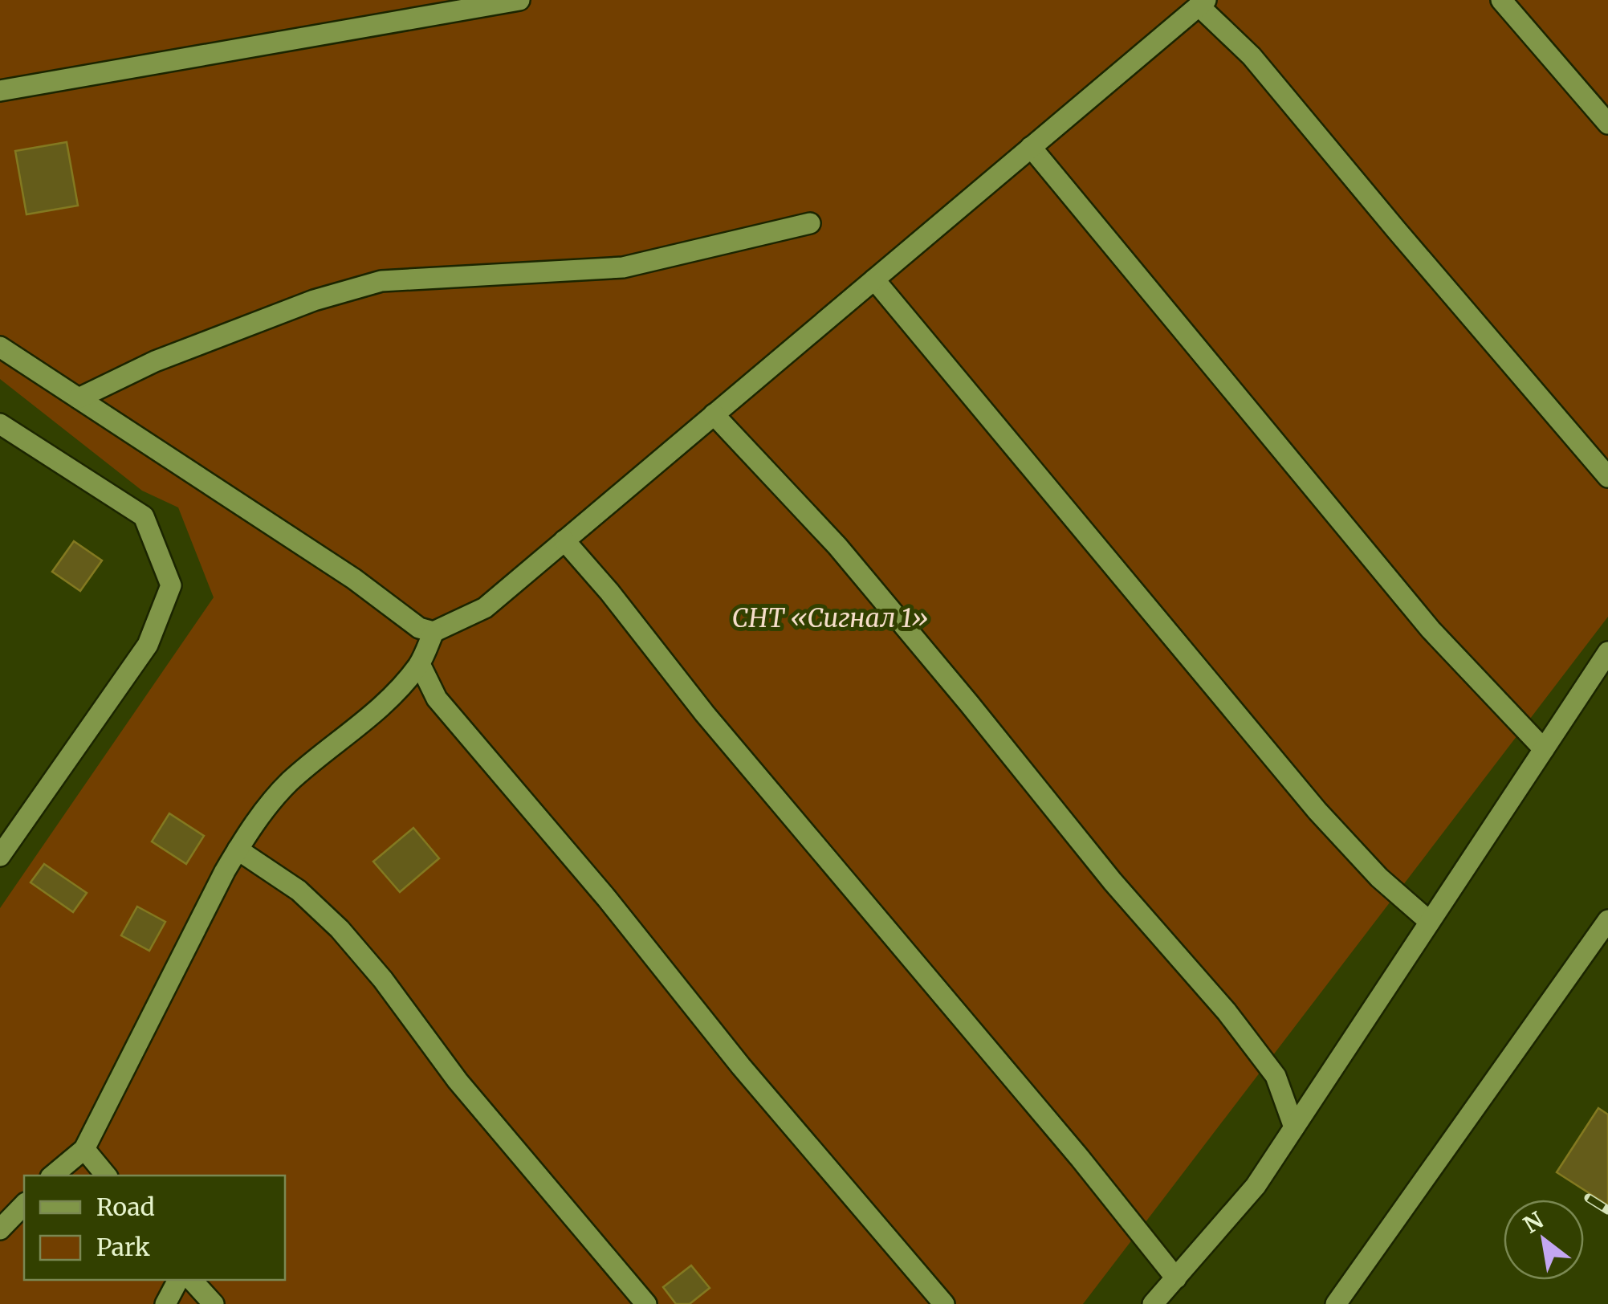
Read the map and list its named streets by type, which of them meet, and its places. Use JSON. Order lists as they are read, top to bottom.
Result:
{
  "parks": ["СНТ «Сигнал 1»"],
  "legend": ["Road", "Park"],
  "north": "top left"
}
